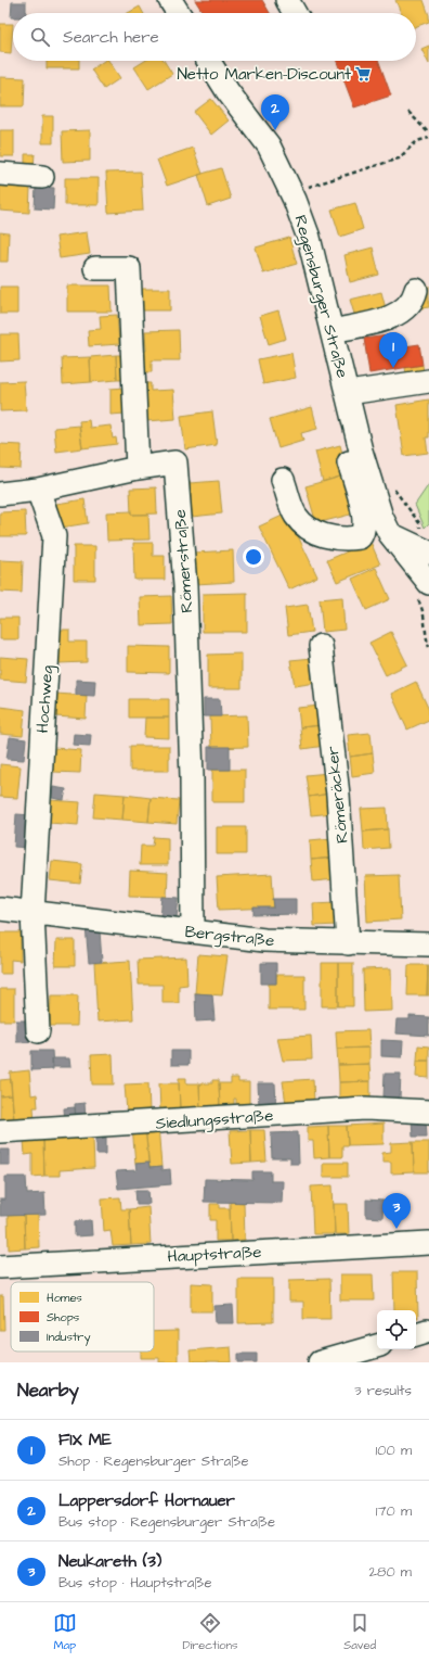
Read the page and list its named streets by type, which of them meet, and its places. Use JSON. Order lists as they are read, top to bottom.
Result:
{
  "streets": {
    "street": [
      "Regensburger Straße",
      "Römerstraße",
      "Hochweg",
      "Römeräcker",
      "Bergstraße",
      "Siedlungsstraße",
      "Hauptstraße"
    ]
  },
  "crossings": [
    ["Römerstraße", "Bergstraße"],
    ["Hochweg", "Bergstraße"],
    ["Römeräcker", "Bergstraße"]
  ],
  "places": {
    "supermarket": ["Netto Marken-Discount"]
  },
  "legend": ["Homes", "Shops", "Industry"],
  "page": {
    "search": "Search here",
    "pins": ["2", "1", "3"],
    "heading": ["Nearby", "3 results"],
    "list": [
      {
        "mark": "1",
        "name": "FIX ME",
        "note": "Shop · Regensburger Straße",
        "value": "100 m"
      },
      {
        "mark": "2",
        "name": "Lappersdorf Hornauer",
        "note": "Bus stop · Regensburger Straße",
        "value": "170 m"
      },
      {
        "mark": "3",
        "name": "Neukareth (3)",
        "note": "Bus stop · Hauptstraße",
        "value": "280 m"
      }
    ],
    "nav": ["Map", "Directions", "Saved"]
  }
}
